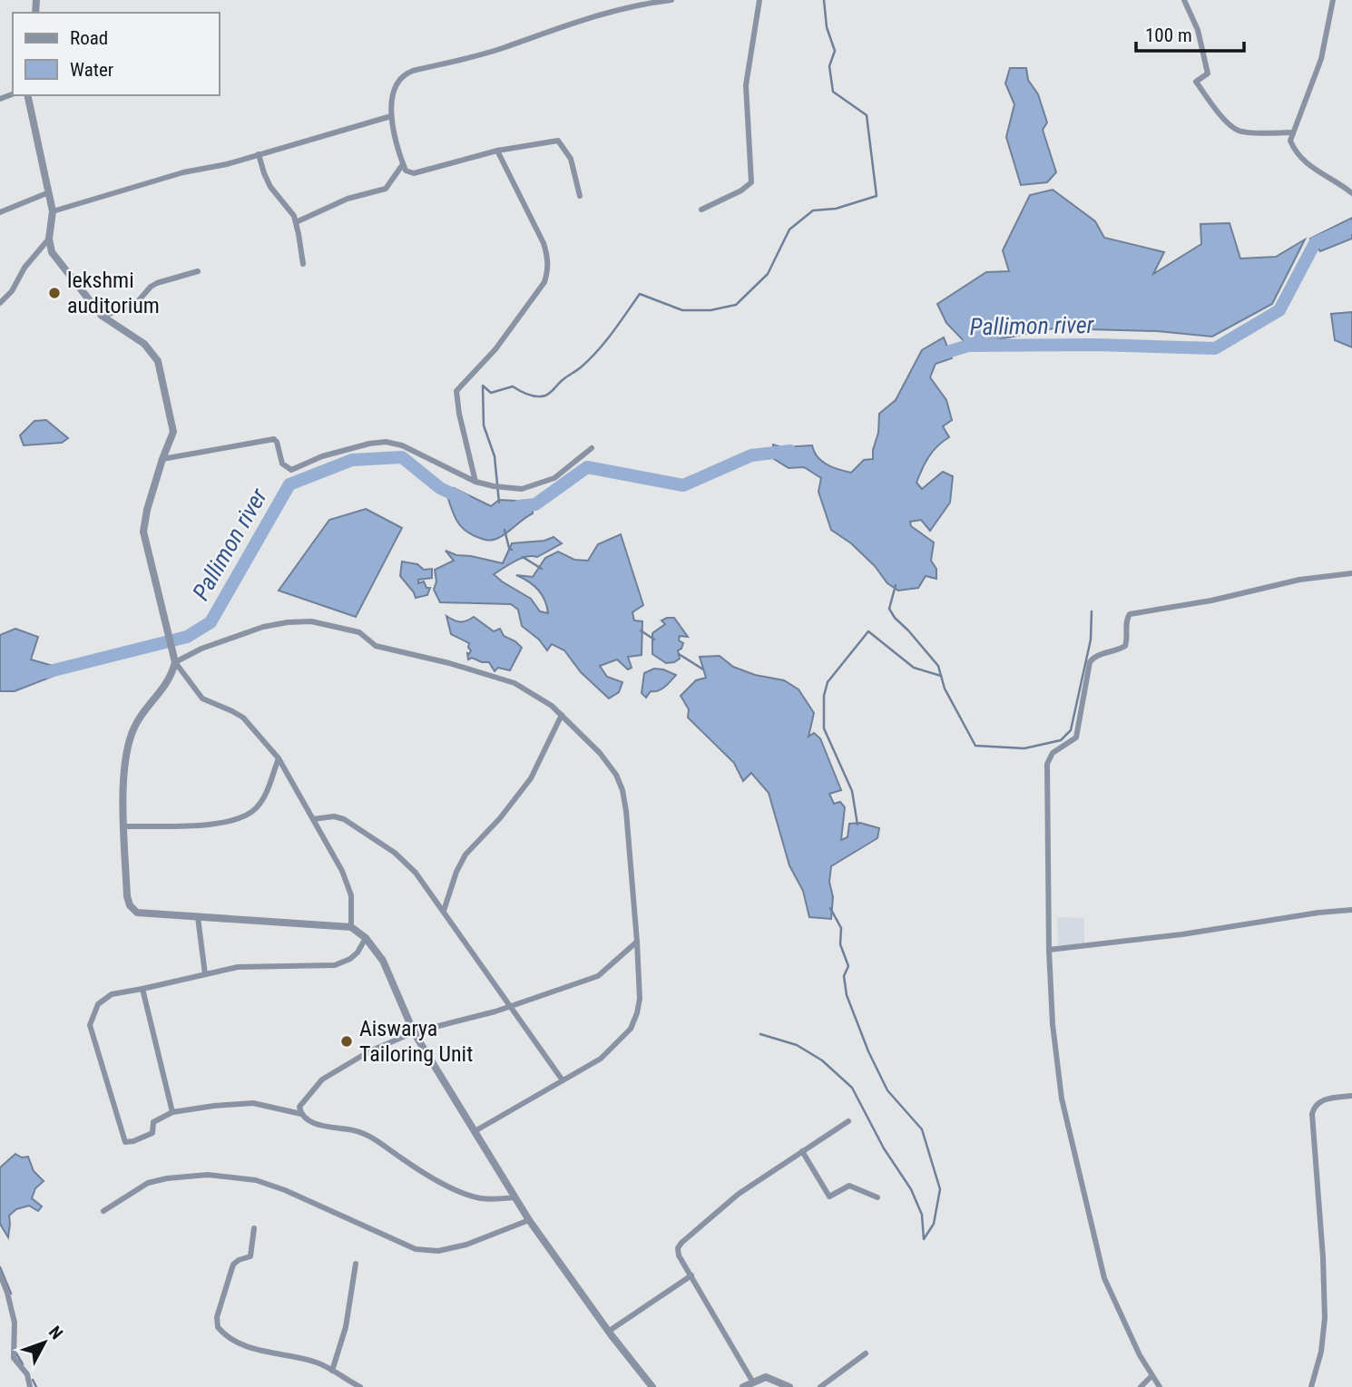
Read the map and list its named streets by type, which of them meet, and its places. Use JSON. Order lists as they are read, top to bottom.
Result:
{
  "water": ["Pallimon river"],
  "places": ["lekshmi auditorium", "Aiswarya Tailoring Unit"],
  "legend": ["Road", "Water"],
  "scale_bar": "100 m",
  "north": "top right"
}
